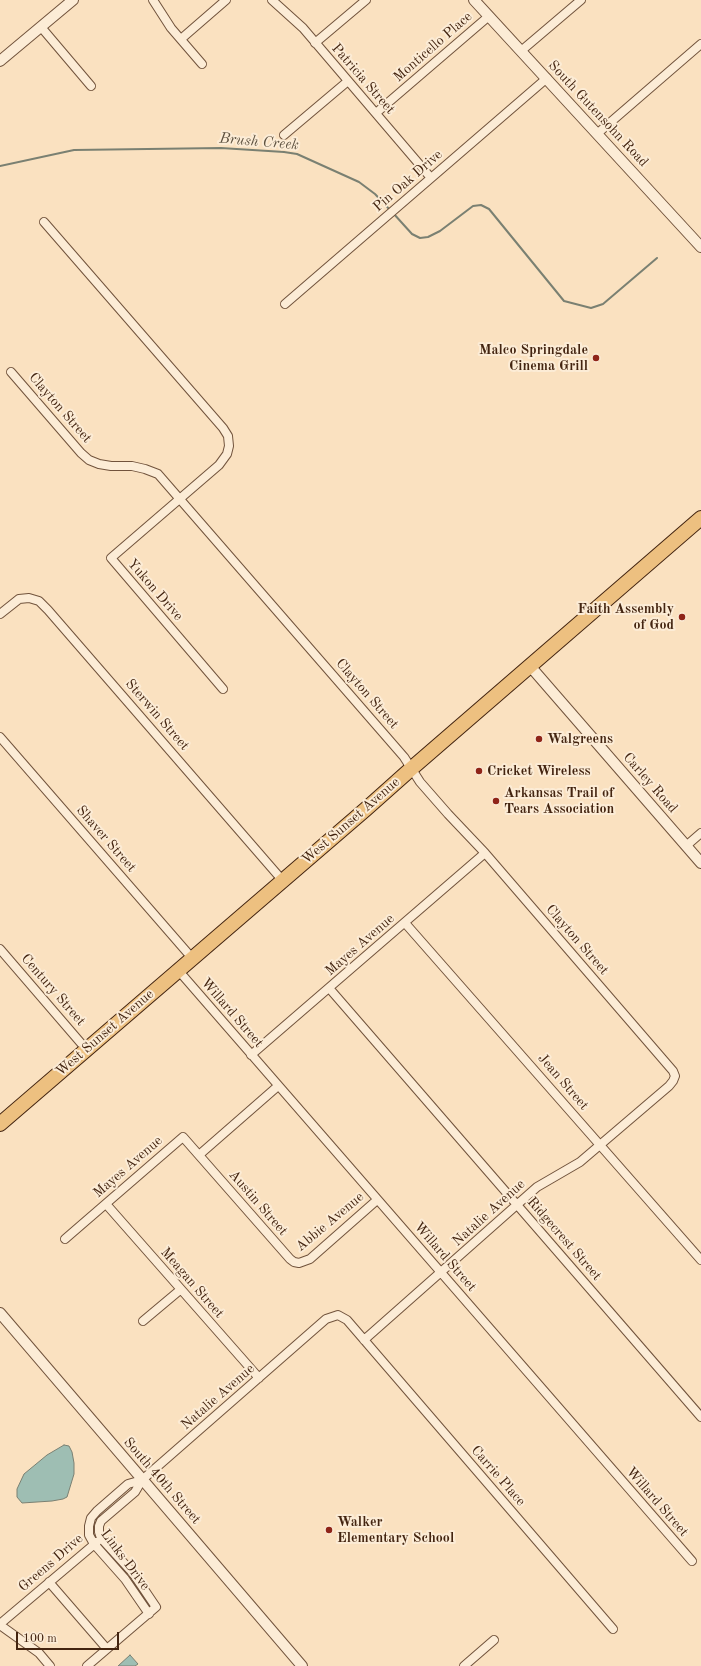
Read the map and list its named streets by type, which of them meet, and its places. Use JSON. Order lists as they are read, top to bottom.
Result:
{
  "streets": {
    "highway": ["West Sunset Avenue"],
    "street": [
      "Monticello Place",
      "Patricia Street",
      "South Gutensohn Road",
      "Pin Oak Drive",
      "Clayton Street",
      "Yukon Drive",
      "Sterwin Street",
      "Carley Road",
      "Shaver Street",
      "Mayes Avenue",
      "Century Street",
      "Willard Street",
      "Jean Street",
      "Austin Street",
      "Natalie Avenue",
      "Abbie Avenue",
      "Ridgecrest Street",
      "Meagan Street",
      "Carrie Place",
      "South 40th Street",
      "Links Drive",
      "Greens Drive"
    ]
  },
  "crossings": [
    ["Monticello Place", "Patricia Street"],
    ["Monticello Place", "South Gutensohn Road"],
    ["Patricia Street", "Pin Oak Drive"],
    ["South Gutensohn Road", "Pin Oak Drive"],
    ["Clayton Street", "Yukon Drive"],
    ["Clayton Street", "West Sunset Avenue"],
    ["Clayton Street", "Mayes Avenue"],
    ["Clayton Street", "Natalie Avenue"],
    ["Sterwin Street", "West Sunset Avenue"],
    ["Carley Road", "West Sunset Avenue"],
    ["West Sunset Avenue", "Shaver Street"],
    ["West Sunset Avenue", "Century Street"],
    ["West Sunset Avenue", "Willard Street"],
    ["Mayes Avenue", "Willard Street"],
    ["Mayes Avenue", "Jean Street"],
    ["Mayes Avenue", "Austin Street"],
    ["Mayes Avenue", "Ridgecrest Street"],
    ["Mayes Avenue", "Meagan Street"],
    ["Willard Street", "Natalie Avenue"],
    ["Willard Street", "Abbie Avenue"],
    ["Jean Street", "Natalie Avenue"],
    ["Austin Street", "Abbie Avenue"],
    ["Natalie Avenue", "Ridgecrest Street"],
    ["Natalie Avenue", "Meagan Street"],
    ["Natalie Avenue", "Carrie Place"],
    ["Natalie Avenue", "South 40th Street"],
    ["Natalie Avenue", "Links Drive"],
    ["South 40th Street", "Links Drive"],
    ["Links Drive", "Greens Drive"]
  ],
  "water": ["Brush Creek"],
  "places": [
    "Malco Springdale Cinema Grill",
    "Faith Assembly of God",
    "Walgreens",
    "Cricket Wireless",
    "Arkansas Trail of Tears Association",
    "Walker Elementary School"
  ],
  "scale_bar": "100 m"
}
